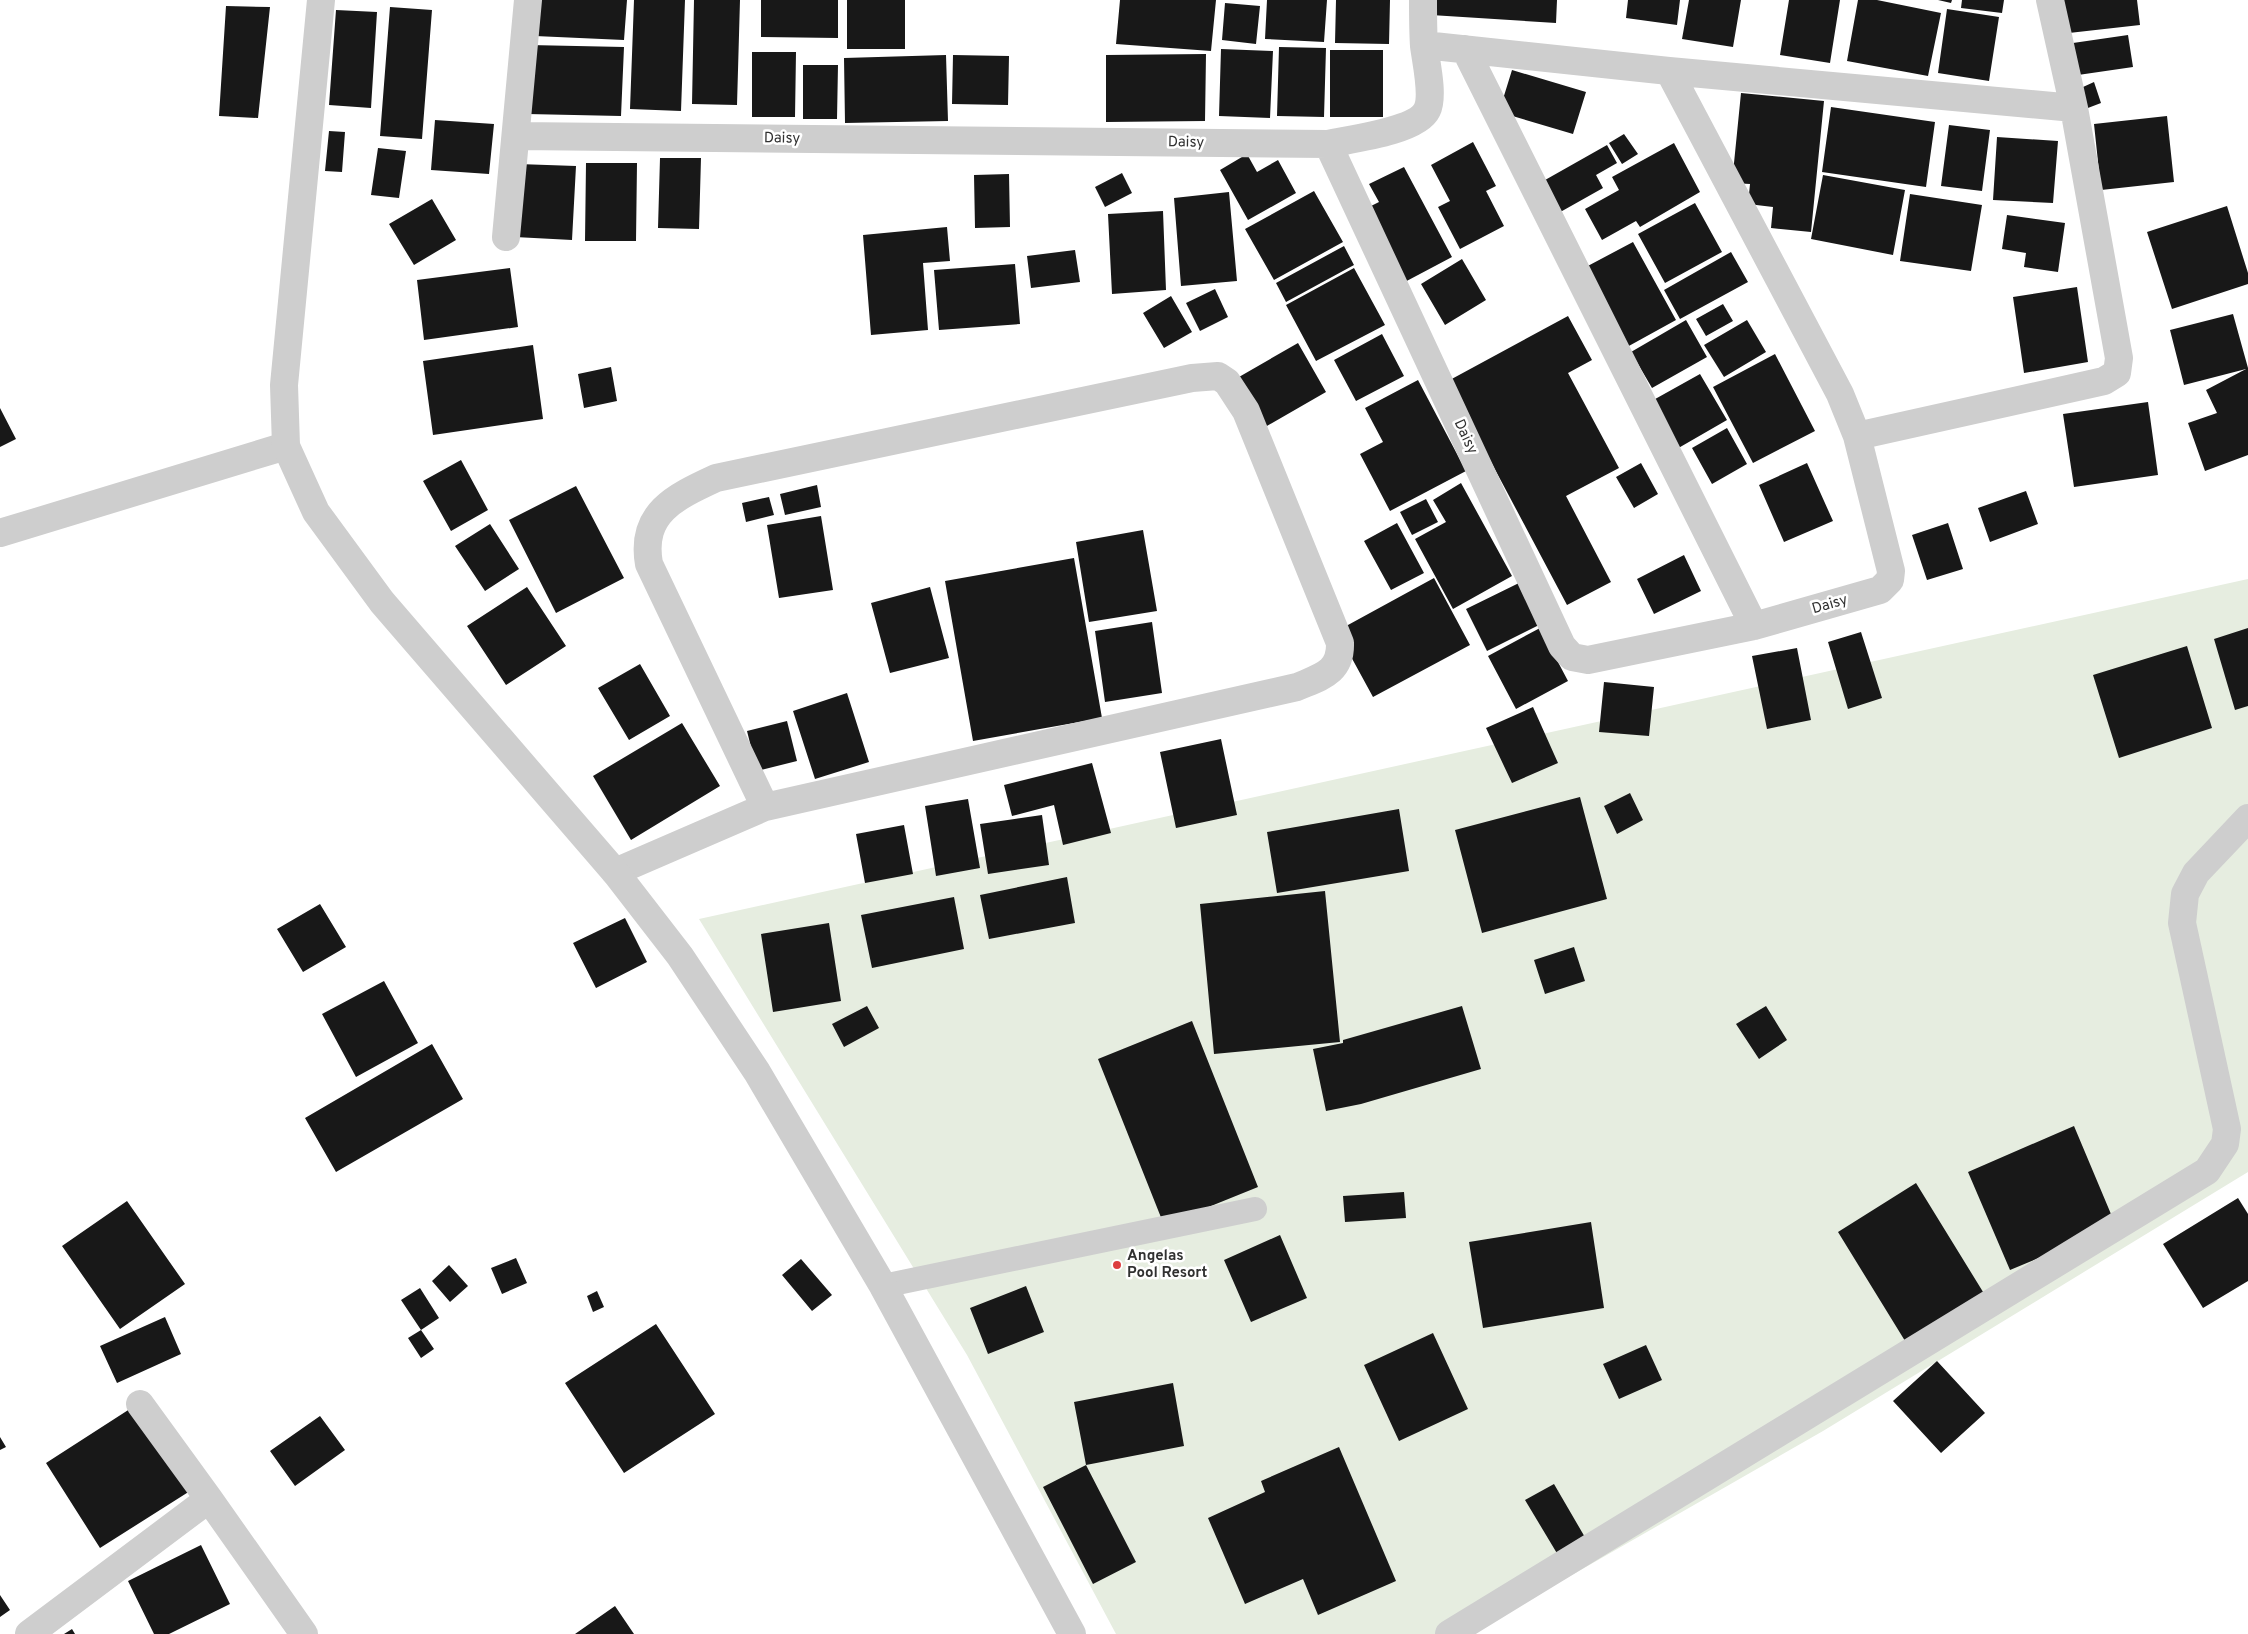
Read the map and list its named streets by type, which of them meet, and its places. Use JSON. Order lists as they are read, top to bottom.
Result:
{
  "streets": {
    "street": ["Daisy"]
  },
  "places": ["Angelas Pool Resort"]
}
